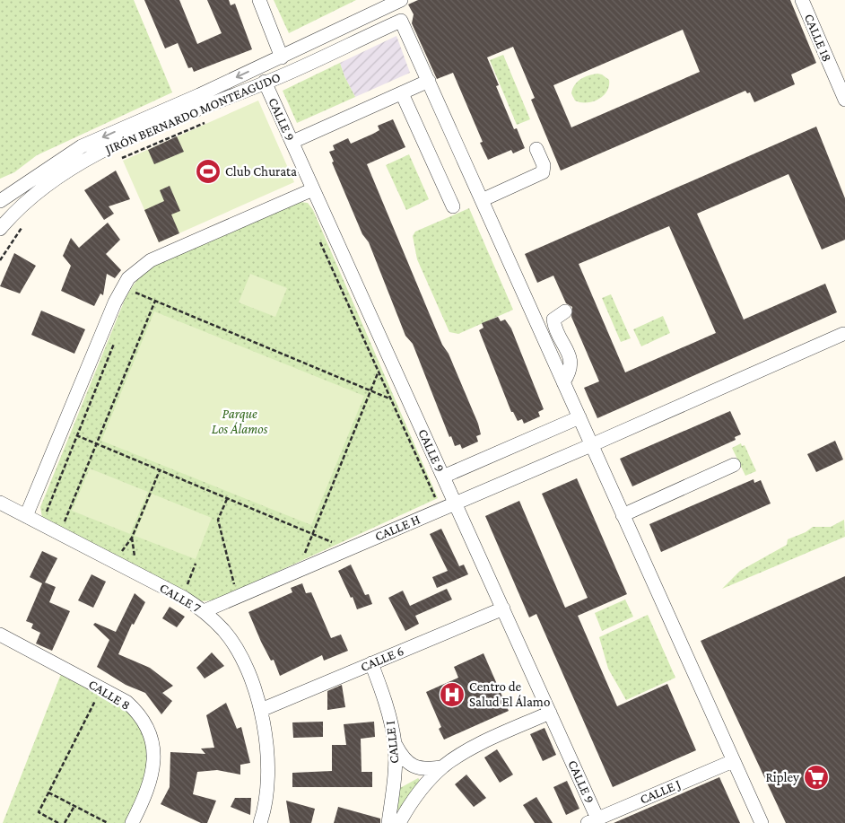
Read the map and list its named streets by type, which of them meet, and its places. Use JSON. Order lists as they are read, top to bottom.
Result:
{
  "streets": {
    "street": [
      "CALLE 18",
      "JIRÓN BERNARDO MONTEAGUDO",
      "CALLE 9",
      "CALLE H",
      "CALLE 7",
      "CALLE 6",
      "CALLE 8",
      "CALLE I",
      "CALLE J"
    ]
  },
  "crossings": [
    ["JIRÓN BERNARDO MONTEAGUDO", "CALLE 9"],
    ["CALLE 9", "CALLE H"],
    ["CALLE 9", "CALLE 6"],
    ["CALLE 9", "CALLE J"],
    ["CALLE H", "CALLE 7"],
    ["CALLE 7", "CALLE 6"],
    ["CALLE 6", "CALLE I"]
  ],
  "parks": ["Parque Los Álamos"],
  "places": {
    "sports": ["Club Churata"],
    "hospital": ["Centro de Salud El Álamo"],
    "supermarket": ["Ripley"]
  }
}
